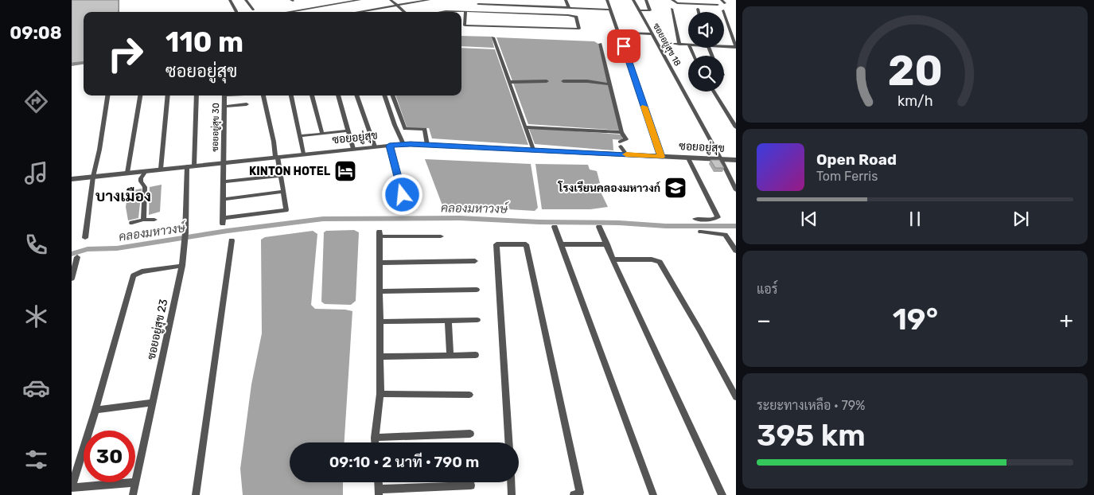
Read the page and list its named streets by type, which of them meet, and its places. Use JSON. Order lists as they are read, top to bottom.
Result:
{
  "streets": {
    "street": [
      "ซอยอยู่สุข 18",
      "ซอยอยู่สุข 30",
      "ซอยอยู่สุข",
      "ซอยอยู่สุข 23"
    ]
  },
  "crossings": [
    ["ซอยอยู่สุข 18", "ซอยอยู่สุข"],
    ["ซอยอยู่สุข 30", "ซอยอยู่สุข"],
    ["ซอยอยู่สุข", "ซอยอยู่สุข 23"]
  ],
  "districts": ["บางเมือง"],
  "water": ["คลองมหาวงษ์"],
  "places": {
    "hotel": ["KINTON HOTEL"],
    "school or university": ["โรงเรียนคลองมหาวงก์"]
  },
  "page": {
    "tabs": "09:08",
    "turn": ["110 m", "ซอยอยู่สุข"],
    "song": ["Open Road", "Tom Ferris"],
    "tile": [
      "แอร์",
      ["ระยะทางเหลือ · 79%", "395 km"]
    ],
    "heat": ["−", "19°", "+"],
    "limit": "30",
    "trip": "09:10 · 2 นาที · 790 m",
    "gauge": ["20", "km/h"]
  }
}
